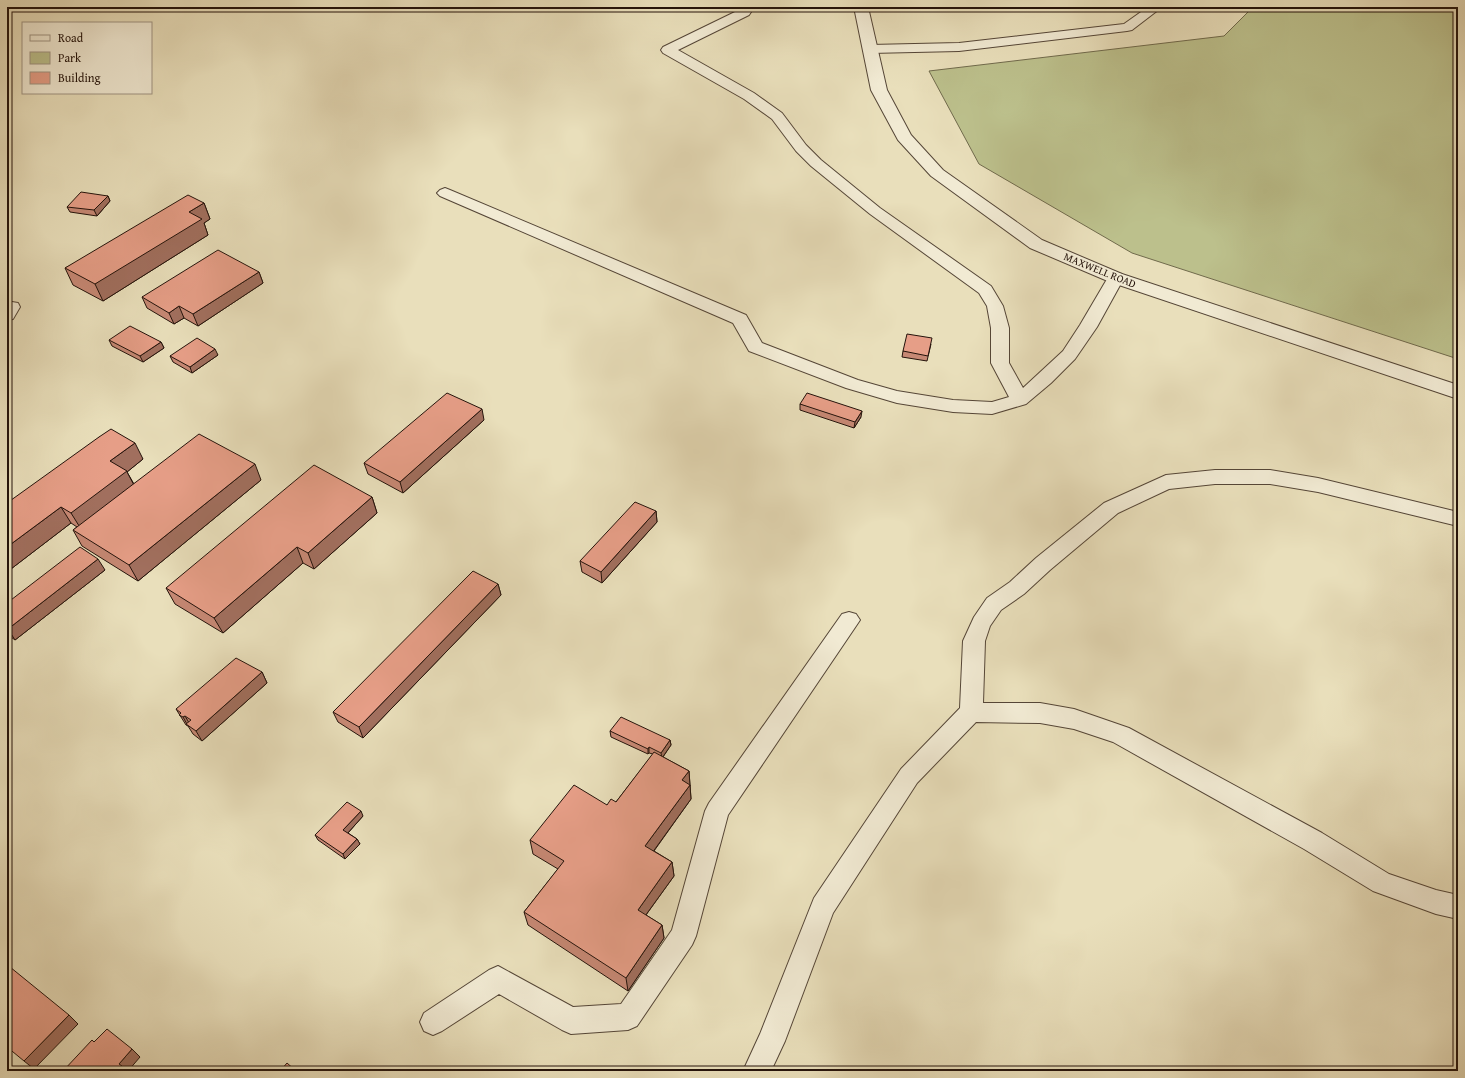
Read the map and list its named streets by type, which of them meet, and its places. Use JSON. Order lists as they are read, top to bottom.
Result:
{
  "streets": {
    "street": ["MAXWELL ROAD"]
  },
  "legend": ["Road", "Park", "Building"]
}
